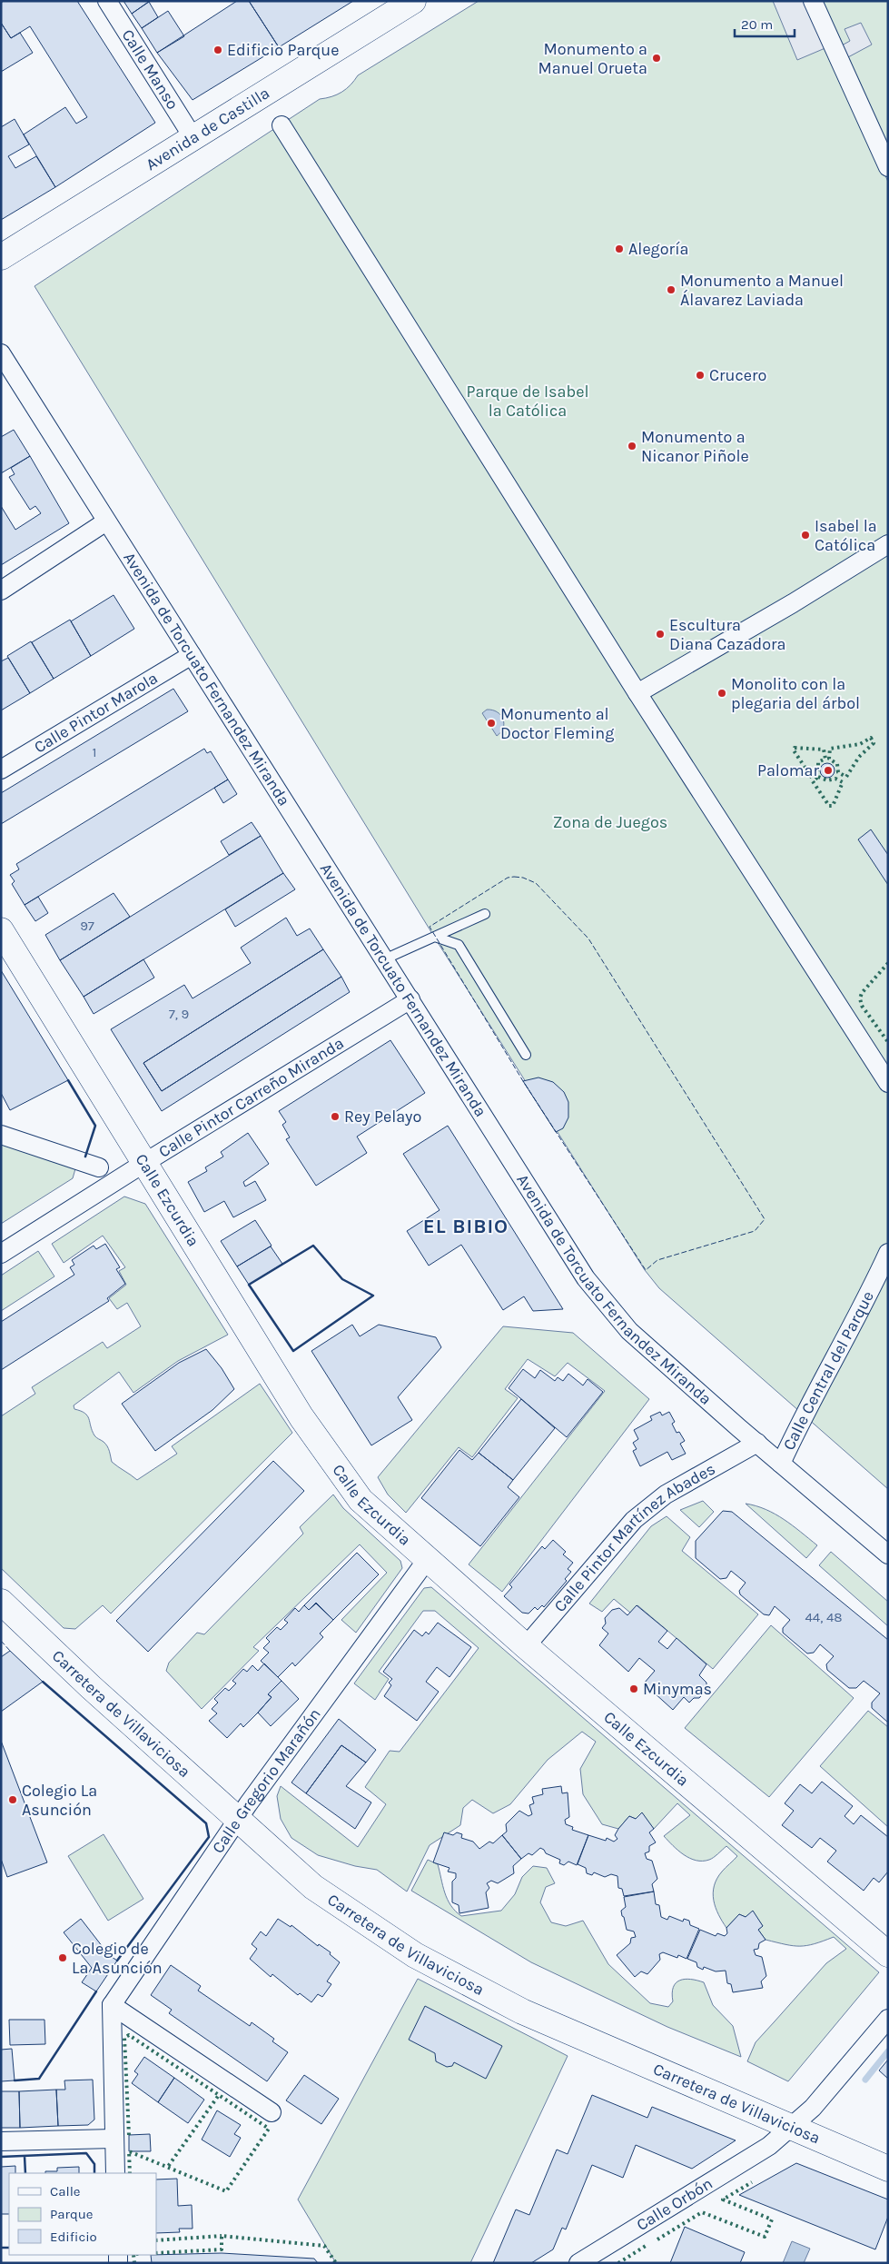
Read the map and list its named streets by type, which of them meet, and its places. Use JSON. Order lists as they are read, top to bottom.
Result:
{
  "streets": {
    "main road": ["Avenida de Castilla", "Calle Ezcurdia", "Carretera de Villaviciosa"],
    "street": [
      "Calle Manso",
      "Avenida de Torcuato Fernandez Miranda",
      "Calle Pintor Marola",
      "Calle Pintor Carreño Miranda",
      "Calle Central del Parque",
      "Calle Pintor Martínez Abades",
      "Calle Gregorio Marañón",
      "Calle Orbón"
    ]
  },
  "crossings": [
    ["Calle Manso", "Avenida de Castilla"],
    ["Avenida de Torcuato Fernandez Miranda", "Calle Pintor Marola"],
    ["Avenida de Torcuato Fernandez Miranda", "Calle Pintor Carreño Miranda"],
    ["Avenida de Torcuato Fernandez Miranda", "Calle Central del Parque"],
    ["Avenida de Torcuato Fernandez Miranda", "Calle Pintor Martínez Abades"],
    ["Calle Pintor Carreño Miranda", "Calle Ezcurdia"],
    ["Calle Ezcurdia", "Calle Pintor Martínez Abades"],
    ["Calle Ezcurdia", "Calle Gregorio Marañón"],
    ["Carretera de Villaviciosa", "Calle Gregorio Marañón"],
    ["Carretera de Villaviciosa", "Calle Orbón"]
  ],
  "districts": ["EL BIBIO"],
  "parks": ["Parque de Isabel la Católica", "Zona de Juegos"],
  "places": [
    "Edificio Parque",
    "Monumento a Manuel Orueta",
    "Alegoría",
    "Monumento a Manuel Álavarez Laviada",
    "Crucero",
    "Monumento a Nicanor Piñole",
    "Isabel la Católica",
    "Escultura Diana Cazadora",
    "Monolito con la plegaria del árbol",
    "Monumento al Doctor Fleming",
    "Palomar",
    "Rey Pelayo",
    "Minymas",
    "Colegio La Asunción",
    "Colegio de La Asunción"
  ],
  "house_numbers": [
    "1",
    "97",
    "7, 9",
    "44, 48"
  ],
  "legend": ["Calle", "Parque", "Edificio"],
  "scale_bar": "20 m"
}
